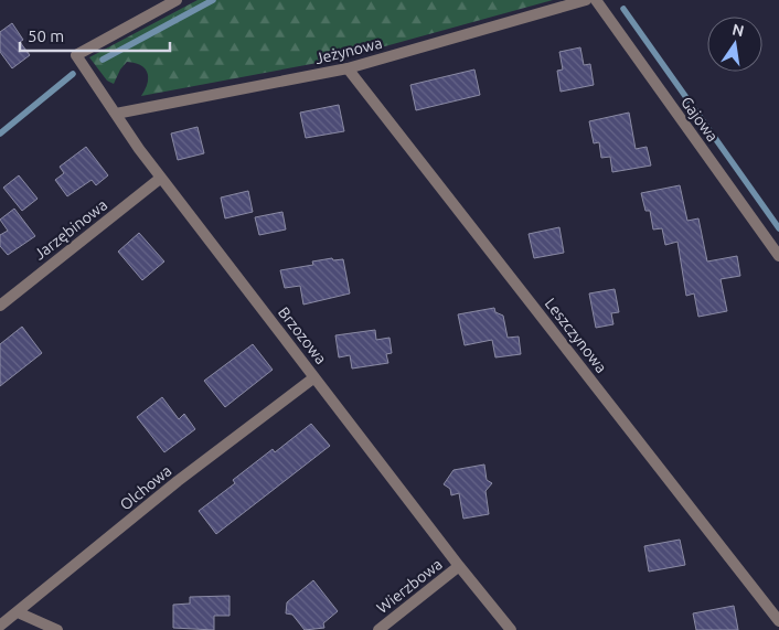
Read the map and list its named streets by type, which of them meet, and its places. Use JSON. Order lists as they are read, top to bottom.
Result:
{
  "streets": {
    "street": [
      "Jeżynowa",
      "Gajowa",
      "Jarzębinowa",
      "Brzozowa",
      "Leszczynowa",
      "Olchowa",
      "Wierzbowa"
    ]
  },
  "crossings": [
    ["Jeżynowa", "Brzozowa"],
    ["Jeżynowa", "Leszczynowa"],
    ["Jarzębinowa", "Brzozowa"],
    ["Brzozowa", "Olchowa"],
    ["Brzozowa", "Wierzbowa"]
  ],
  "scale_bar": "50 m",
  "north": "top"
}
